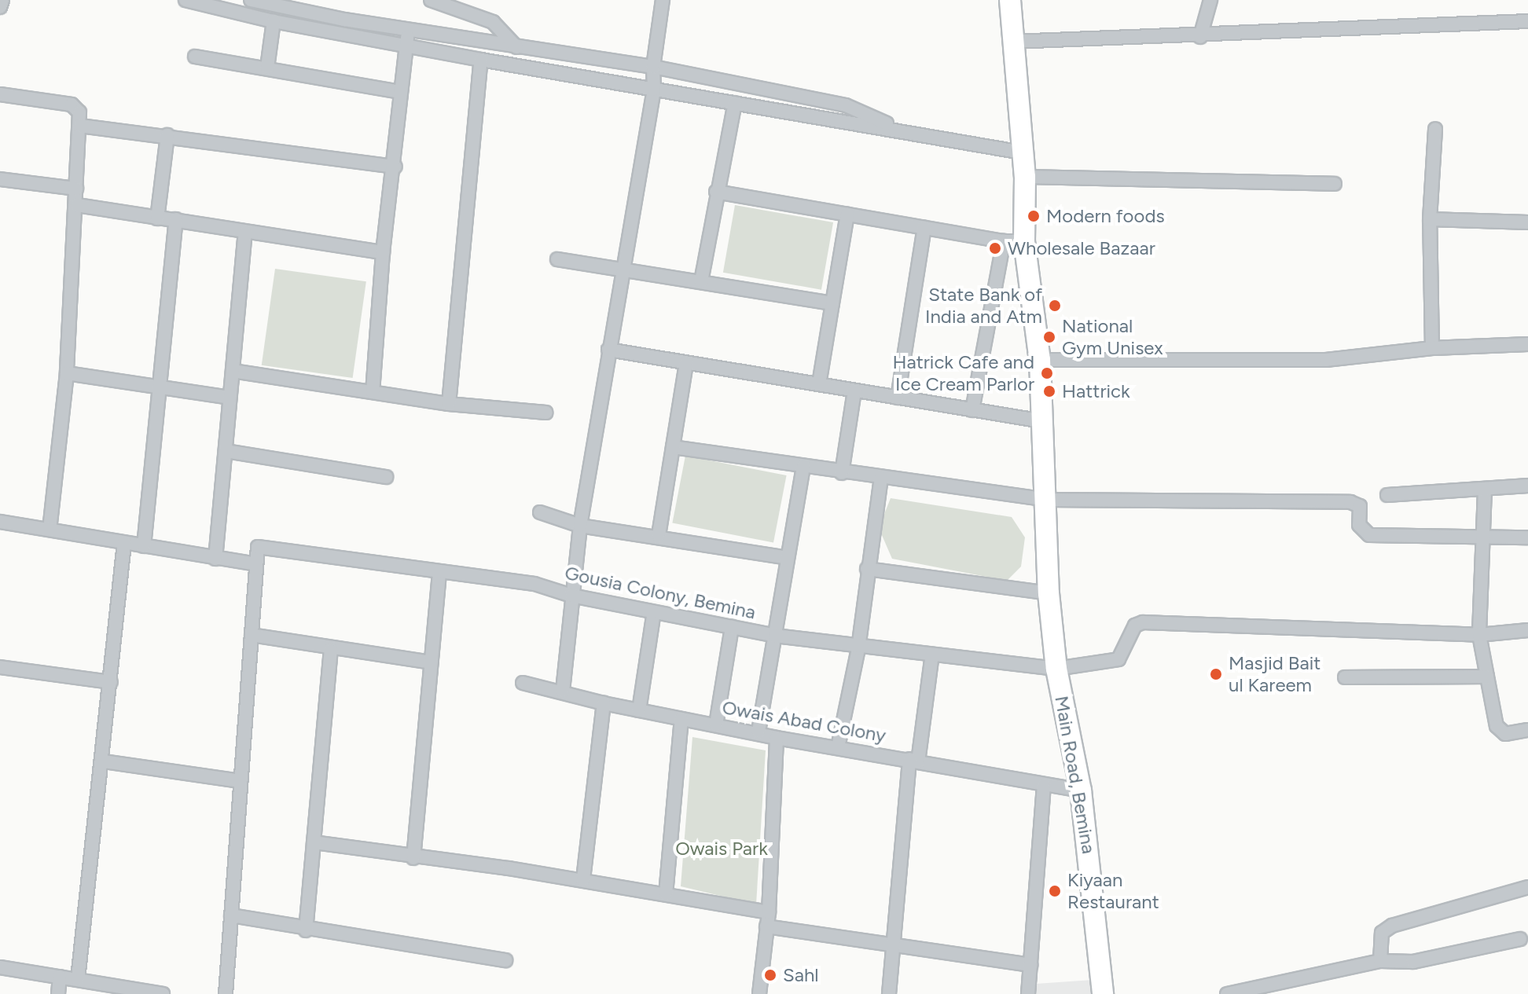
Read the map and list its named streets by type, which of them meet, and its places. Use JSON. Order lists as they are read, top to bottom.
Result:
{
  "streets": {
    "main road": ["Main Road, Bemina"],
    "street": ["Gousia Colony, Bemina", "Owais Abad Colony"]
  },
  "crossings": [
    ["Gousia Colony, Bemina", "Main Road, Bemina"],
    ["Owais Abad Colony", "Main Road, Bemina"]
  ],
  "parks": ["Owais Park"],
  "places": [
    "Modern foods",
    "Wholesale Bazaar",
    "State Bank of India and Atm",
    "National Gym Unisex",
    "Hatrick Cafe and Ice Cream Parlor",
    "Hattrick",
    "Masjid Bait ul Kareem",
    "Kiyaan Restaurant",
    "Sahl"
  ]
}
